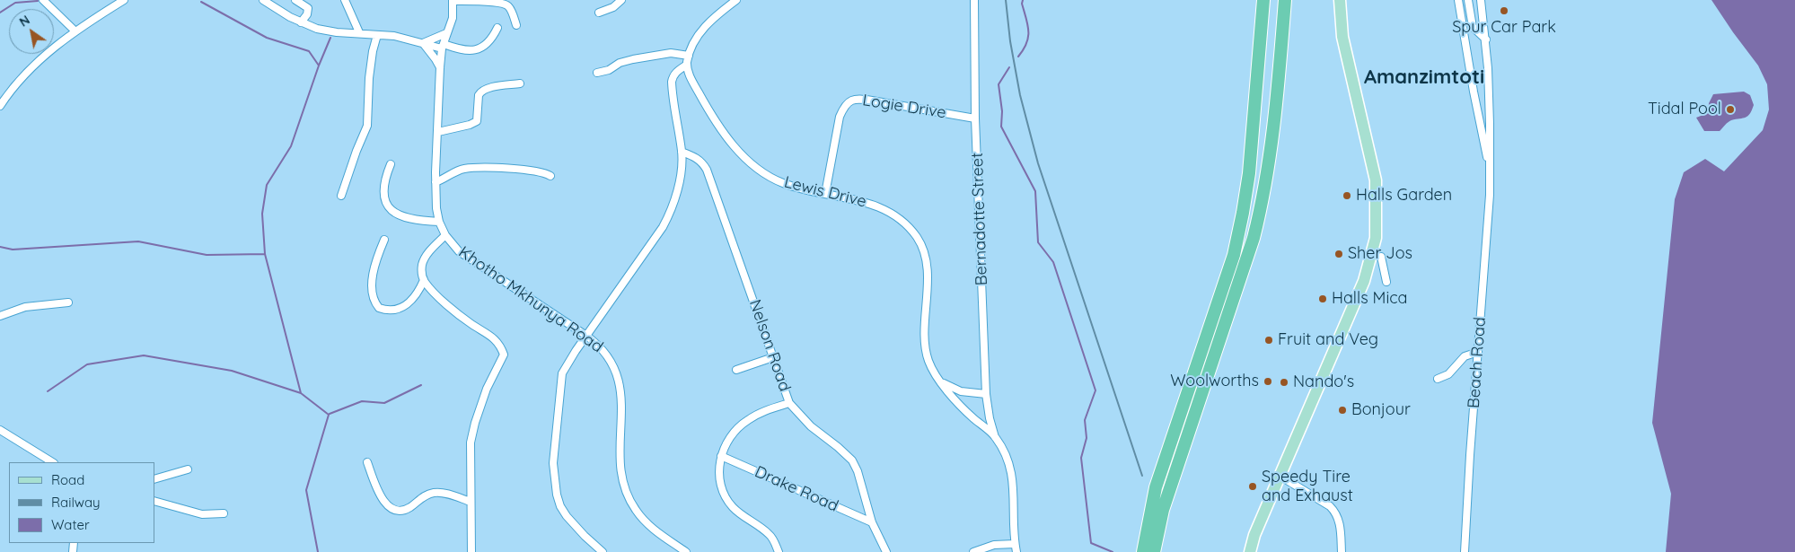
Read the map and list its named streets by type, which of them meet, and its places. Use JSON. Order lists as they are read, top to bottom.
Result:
{
  "streets": {
    "street": [
      "Logie Drive",
      "Lewis Drive",
      "Bernadotte Street",
      "Khotho Mkhunya Road",
      "Nelson Road",
      "Beach Road",
      "Drake Road"
    ]
  },
  "crossings": [
    ["Logie Drive", "Lewis Drive"],
    ["Logie Drive", "Bernadotte Street"],
    ["Lewis Drive", "Bernadotte Street"],
    ["Nelson Road", "Drake Road"]
  ],
  "districts": ["Amanzimtoti"],
  "places": [
    "Spur Car Park",
    "Tidal Pool",
    "Halls Garden",
    "Sher Jos",
    "Halls Mica",
    "Fruit and Veg",
    "Woolworths",
    "Nando's",
    "Bonjour",
    "Speedy Tire and Exhaust"
  ],
  "legend": ["Road", "Railway", "Water"],
  "north": "top left"
}
